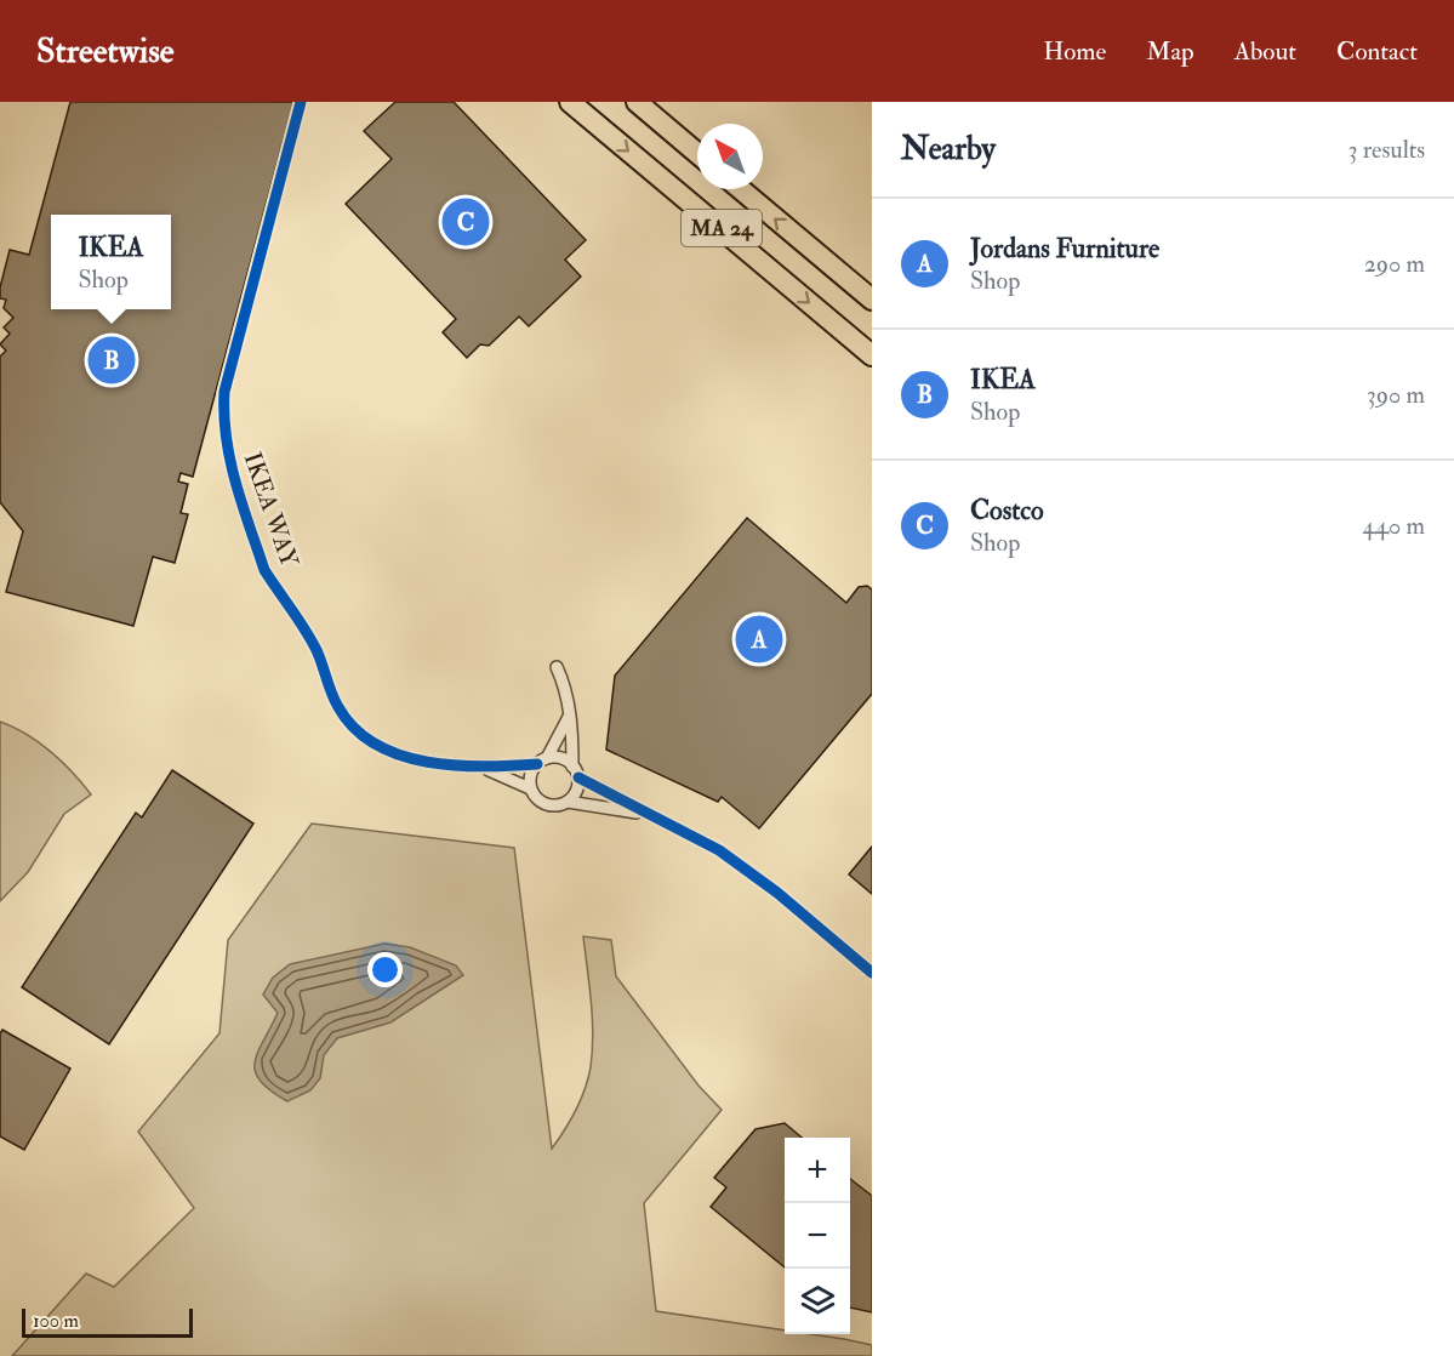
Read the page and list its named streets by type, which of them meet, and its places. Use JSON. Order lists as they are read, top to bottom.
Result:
{
  "streets": {
    "highway": ["MA 24"],
    "street": ["IKEA WAY"]
  },
  "scale_bar": "100 m",
  "north": "top left",
  "page": {
    "header": "Streetwise",
    "nav": [
      "Home",
      "Map",
      "About",
      "Contact"
    ],
    "heading": ["Nearby", "3 results"],
    "pins": ["C", "B", "A"],
    "list": [
      {
        "mark": "A",
        "name": "Jordans Furniture",
        "note": "Shop",
        "value": "290 m"
      },
      {
        "mark": "B",
        "name": "IKEA",
        "note": "Shop",
        "value": "390 m"
      },
      {
        "mark": "C",
        "name": "Costco",
        "note": "Shop",
        "value": "440 m"
      }
    ],
    "popup": ["IKEA", "Shop"],
    "map_buttons": ["+", "−"],
    "scale": "100 m"
  }
}
